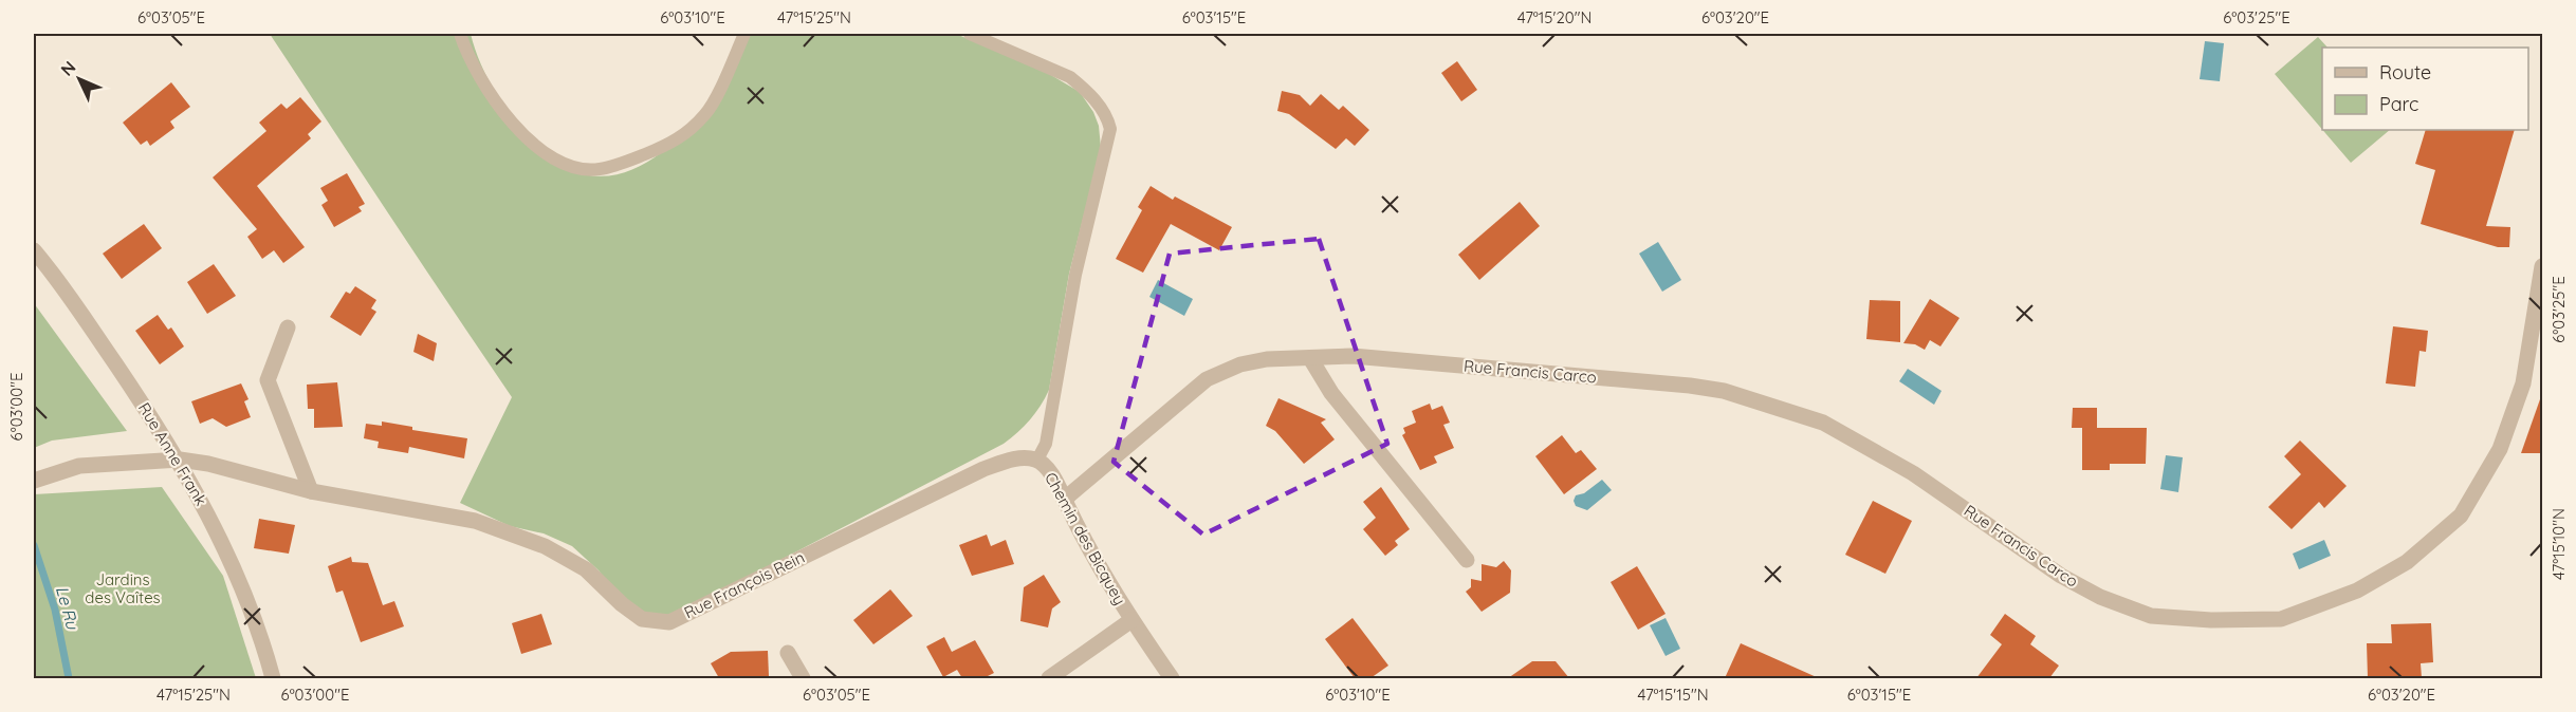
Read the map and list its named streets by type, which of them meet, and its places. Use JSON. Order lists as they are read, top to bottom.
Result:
{
  "streets": {
    "street": [
      "Rue Francis Carco",
      "Rue Anne Frank",
      "Chemin des Bicquey",
      "Rue François Rein"
    ]
  },
  "crossings": [
    ["Rue Francis Carco", "Chemin des Bicquey"],
    ["Rue Anne Frank", "Rue François Rein"],
    ["Chemin des Bicquey", "Rue François Rein"]
  ],
  "water": ["Le Ru"],
  "parks": ["Jardins des Vaîtes"],
  "legend": ["Route", "Parc"],
  "north": "top left",
  "coordinates": [
    "6°03'05\"E",
    "6°03'10\"E",
    "47°15'25\"N",
    "6°03'15\"E",
    "47°15'20\"N",
    "6°03'20\"E",
    "6°03'25\"E",
    "6°03'00\"E",
    "47°15'10\"N",
    "47°15'15\"N"
  ]
}
